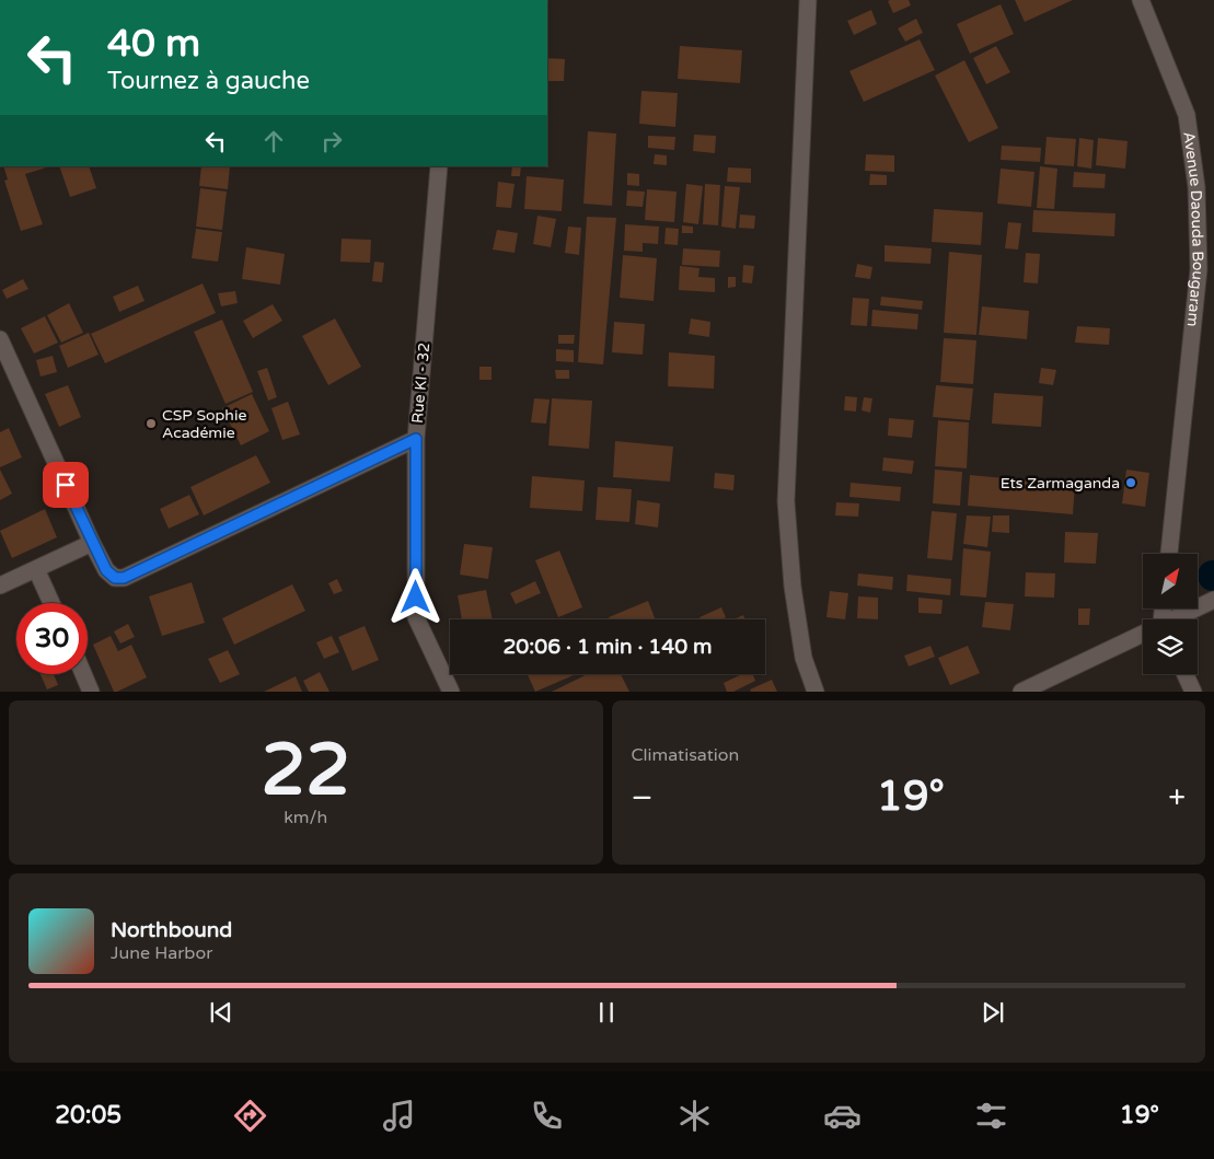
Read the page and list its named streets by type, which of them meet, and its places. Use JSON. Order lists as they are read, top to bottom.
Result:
{
  "streets": {
    "street": ["Avenue Daouda Bougaram", "Rue KI - 32"]
  },
  "places": ["CSP Sophie Académie", "Ets Zarmaganda"],
  "north": "top right",
  "page": {
    "turn": ["40 m", "Tournez à gauche"],
    "limit": "30",
    "trip": "20:06 · 1 min · 140 m",
    "tile": [
      ["22", "km/h"],
      "Climatisation"
    ],
    "heat": ["−", "19°", "+"],
    "song": ["Northbound", "June Harbor"],
    "tabs": ["20:05", "19°"]
  }
}
